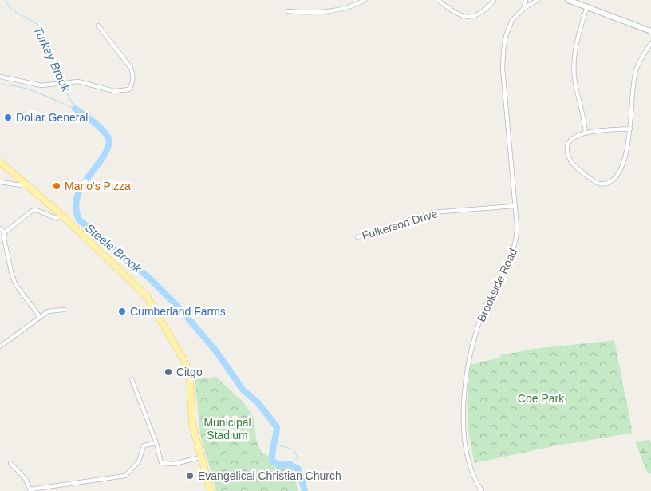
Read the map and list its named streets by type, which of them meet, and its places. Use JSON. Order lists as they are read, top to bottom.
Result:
{
  "streets": {
    "street": ["Fulkerson Drive", "Brookside Road"]
  },
  "crossings": [
    ["Fulkerson Drive", "Brookside Road"]
  ],
  "water": ["Turkey Brook", "Steele Brook"],
  "parks": ["Coe Park", "Municipal Stadium"],
  "places": [
    "Dollar General",
    "Mario's Pizza",
    "Cumberland Farms",
    "Citgo",
    "Evangelical Christian Church"
  ]
}
